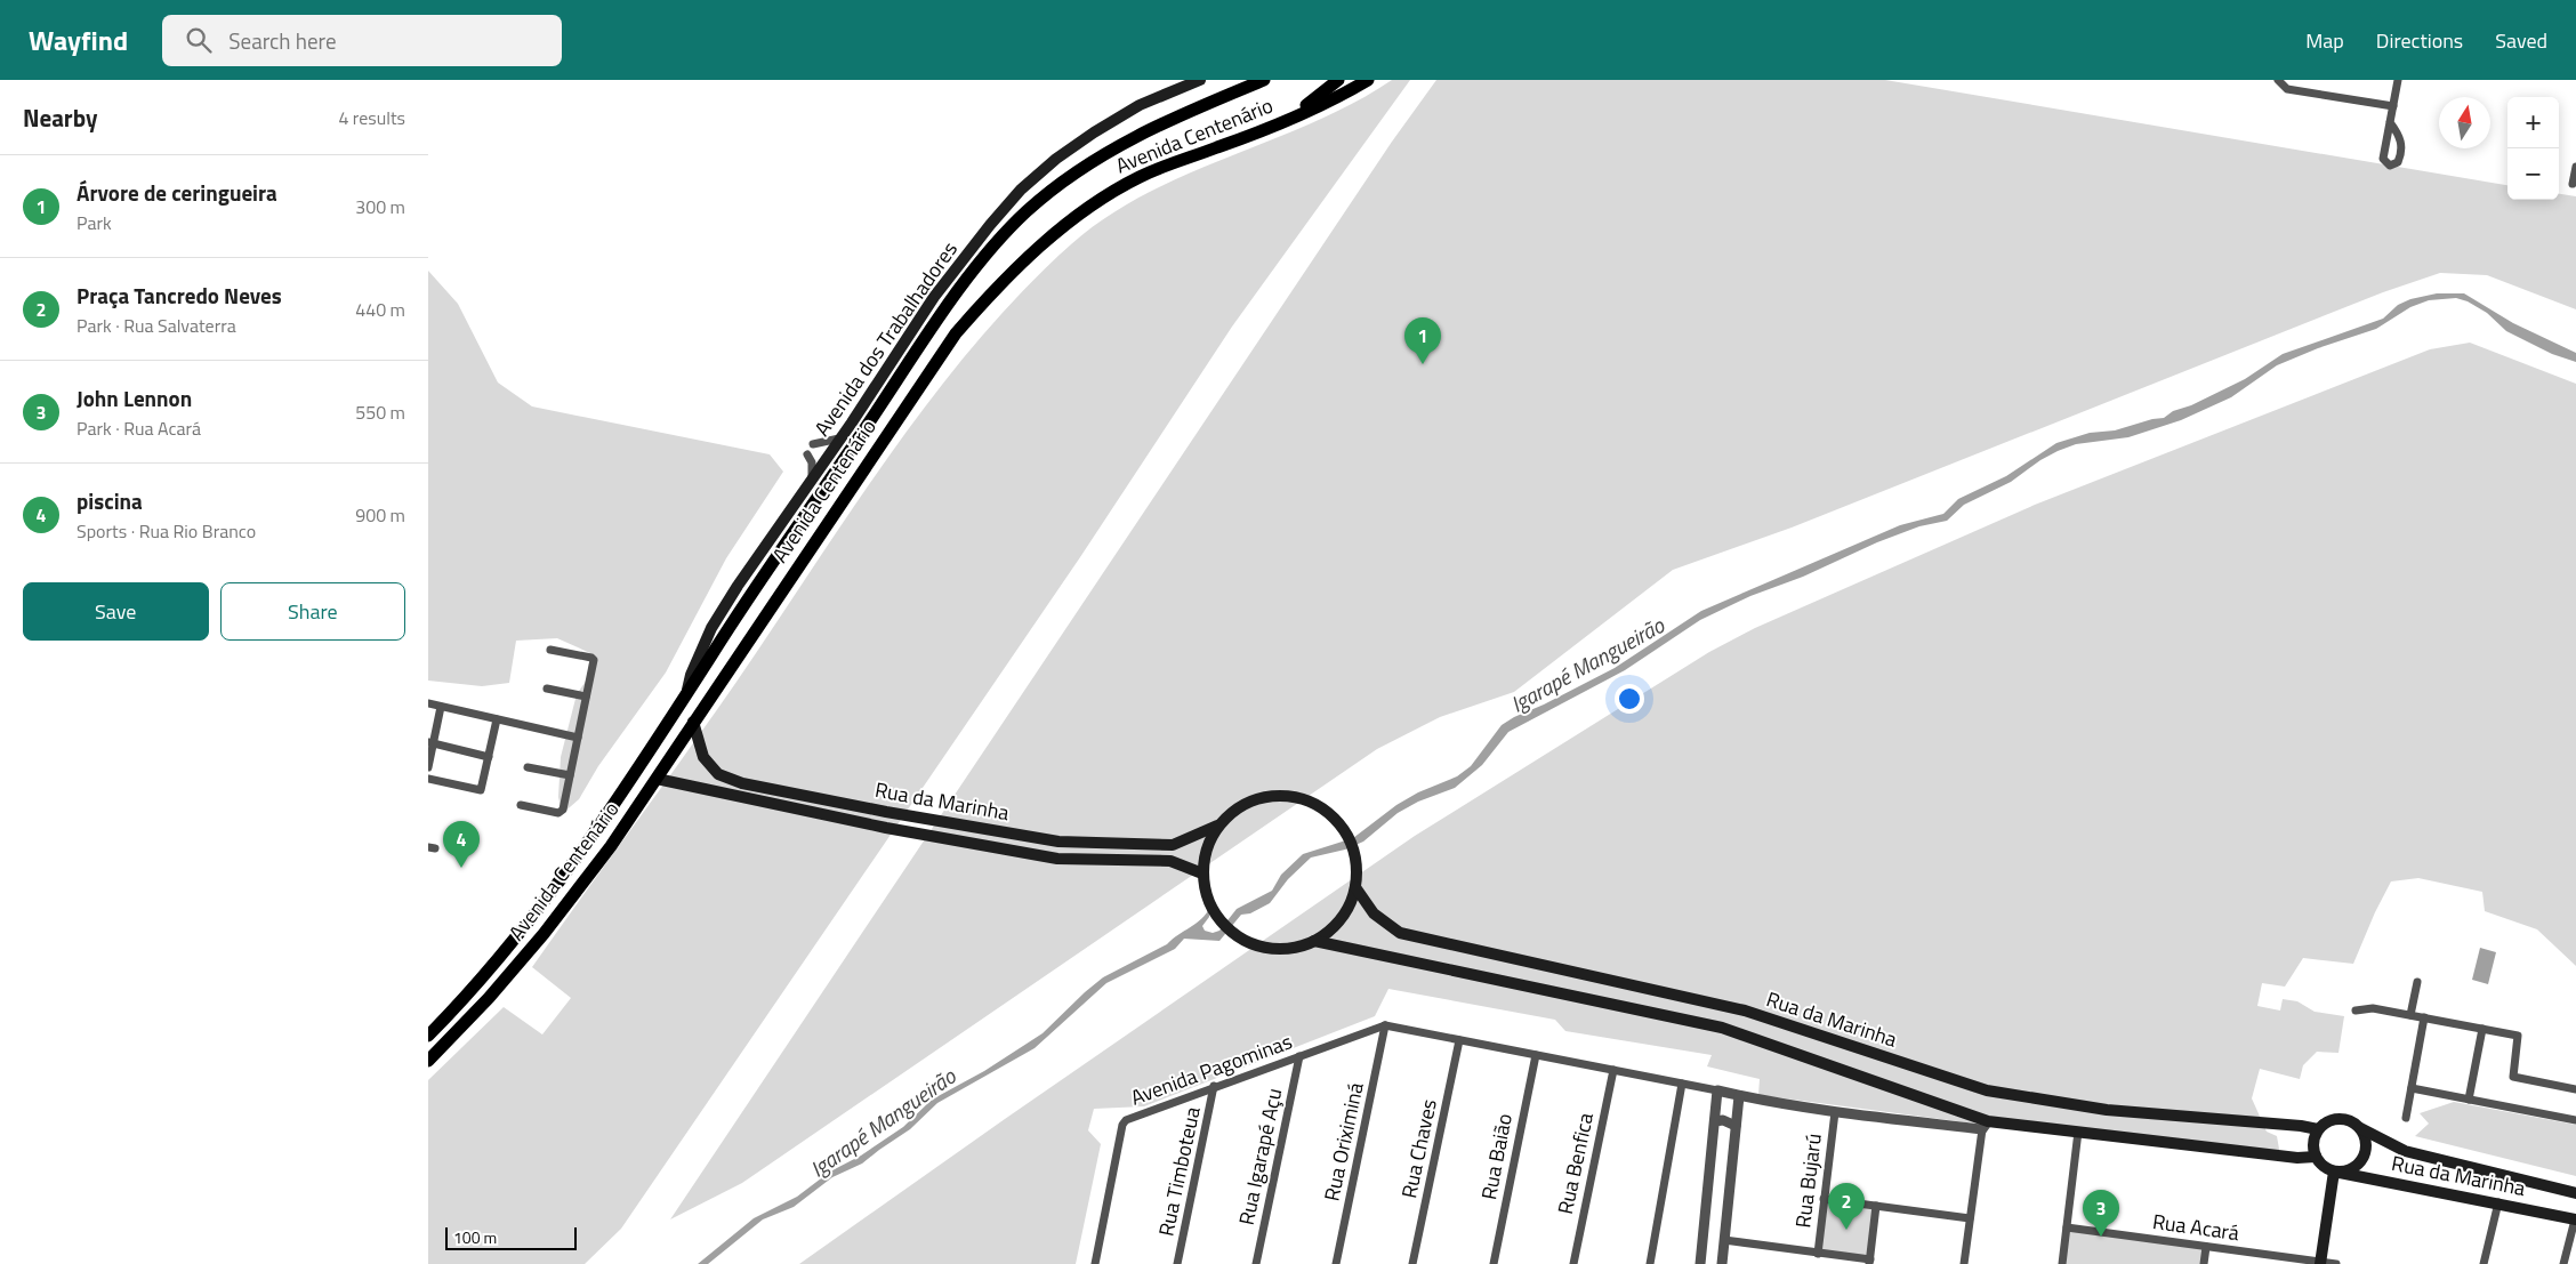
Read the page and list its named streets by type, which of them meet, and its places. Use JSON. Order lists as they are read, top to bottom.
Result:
{
  "streets": {
    "main road": ["Avenida Centenário", "Avenida dos Trabalhadores", "Rua da Marinha"],
    "street": [
      "Avenida Pagominas",
      "Rua Oriximiná",
      "Rua Chaves",
      "Rua Igarapé Açu",
      "Rua Baião",
      "Rua Benfica",
      "Rua Timboteua",
      "Rua Bujarú",
      "Rua Acará"
    ]
  },
  "crossings": [
    ["Avenida Centenário", "Avenida dos Trabalhadores"],
    ["Avenida Centenário", "Rua da Marinha"],
    ["Rua da Marinha", "Avenida Pagominas"],
    ["Rua da Marinha", "Rua Oriximiná"],
    ["Rua da Marinha", "Rua Chaves"],
    ["Rua da Marinha", "Rua Baião"],
    ["Rua da Marinha", "Rua Benfica"],
    ["Rua da Marinha", "Rua Bujarú"],
    ["Avenida Pagominas", "Rua Oriximiná"],
    ["Avenida Pagominas", "Rua Igarapé Açu"],
    ["Avenida Pagominas", "Rua Timboteua"]
  ],
  "water": ["Igarapé Mangueirão"],
  "scale_bar": "100 m",
  "north": "top",
  "page": {
    "header": "Wayfind",
    "search": "Search here",
    "nav": ["Map", "Directions", "Saved"],
    "heading": ["Nearby", "4 results"],
    "map_buttons": ["+", "−"],
    "list": [
      {
        "mark": "1",
        "name": "Árvore de ceringueira",
        "note": "Park",
        "value": "300 m"
      },
      {
        "mark": "2",
        "name": "Praça Tancredo Neves",
        "note": "Park · Rua Salvaterra",
        "value": "440 m"
      },
      {
        "mark": "3",
        "name": "John Lennon",
        "note": "Park · Rua Acará",
        "value": "550 m"
      },
      {
        "mark": "4",
        "name": "piscina",
        "note": "Sports · Rua Rio Branco",
        "value": "900 m"
      }
    ],
    "pins": [
      "1",
      "4",
      "2",
      "3"
    ],
    "buttons": ["Save", "Share"],
    "scale": "100 m"
  }
}
